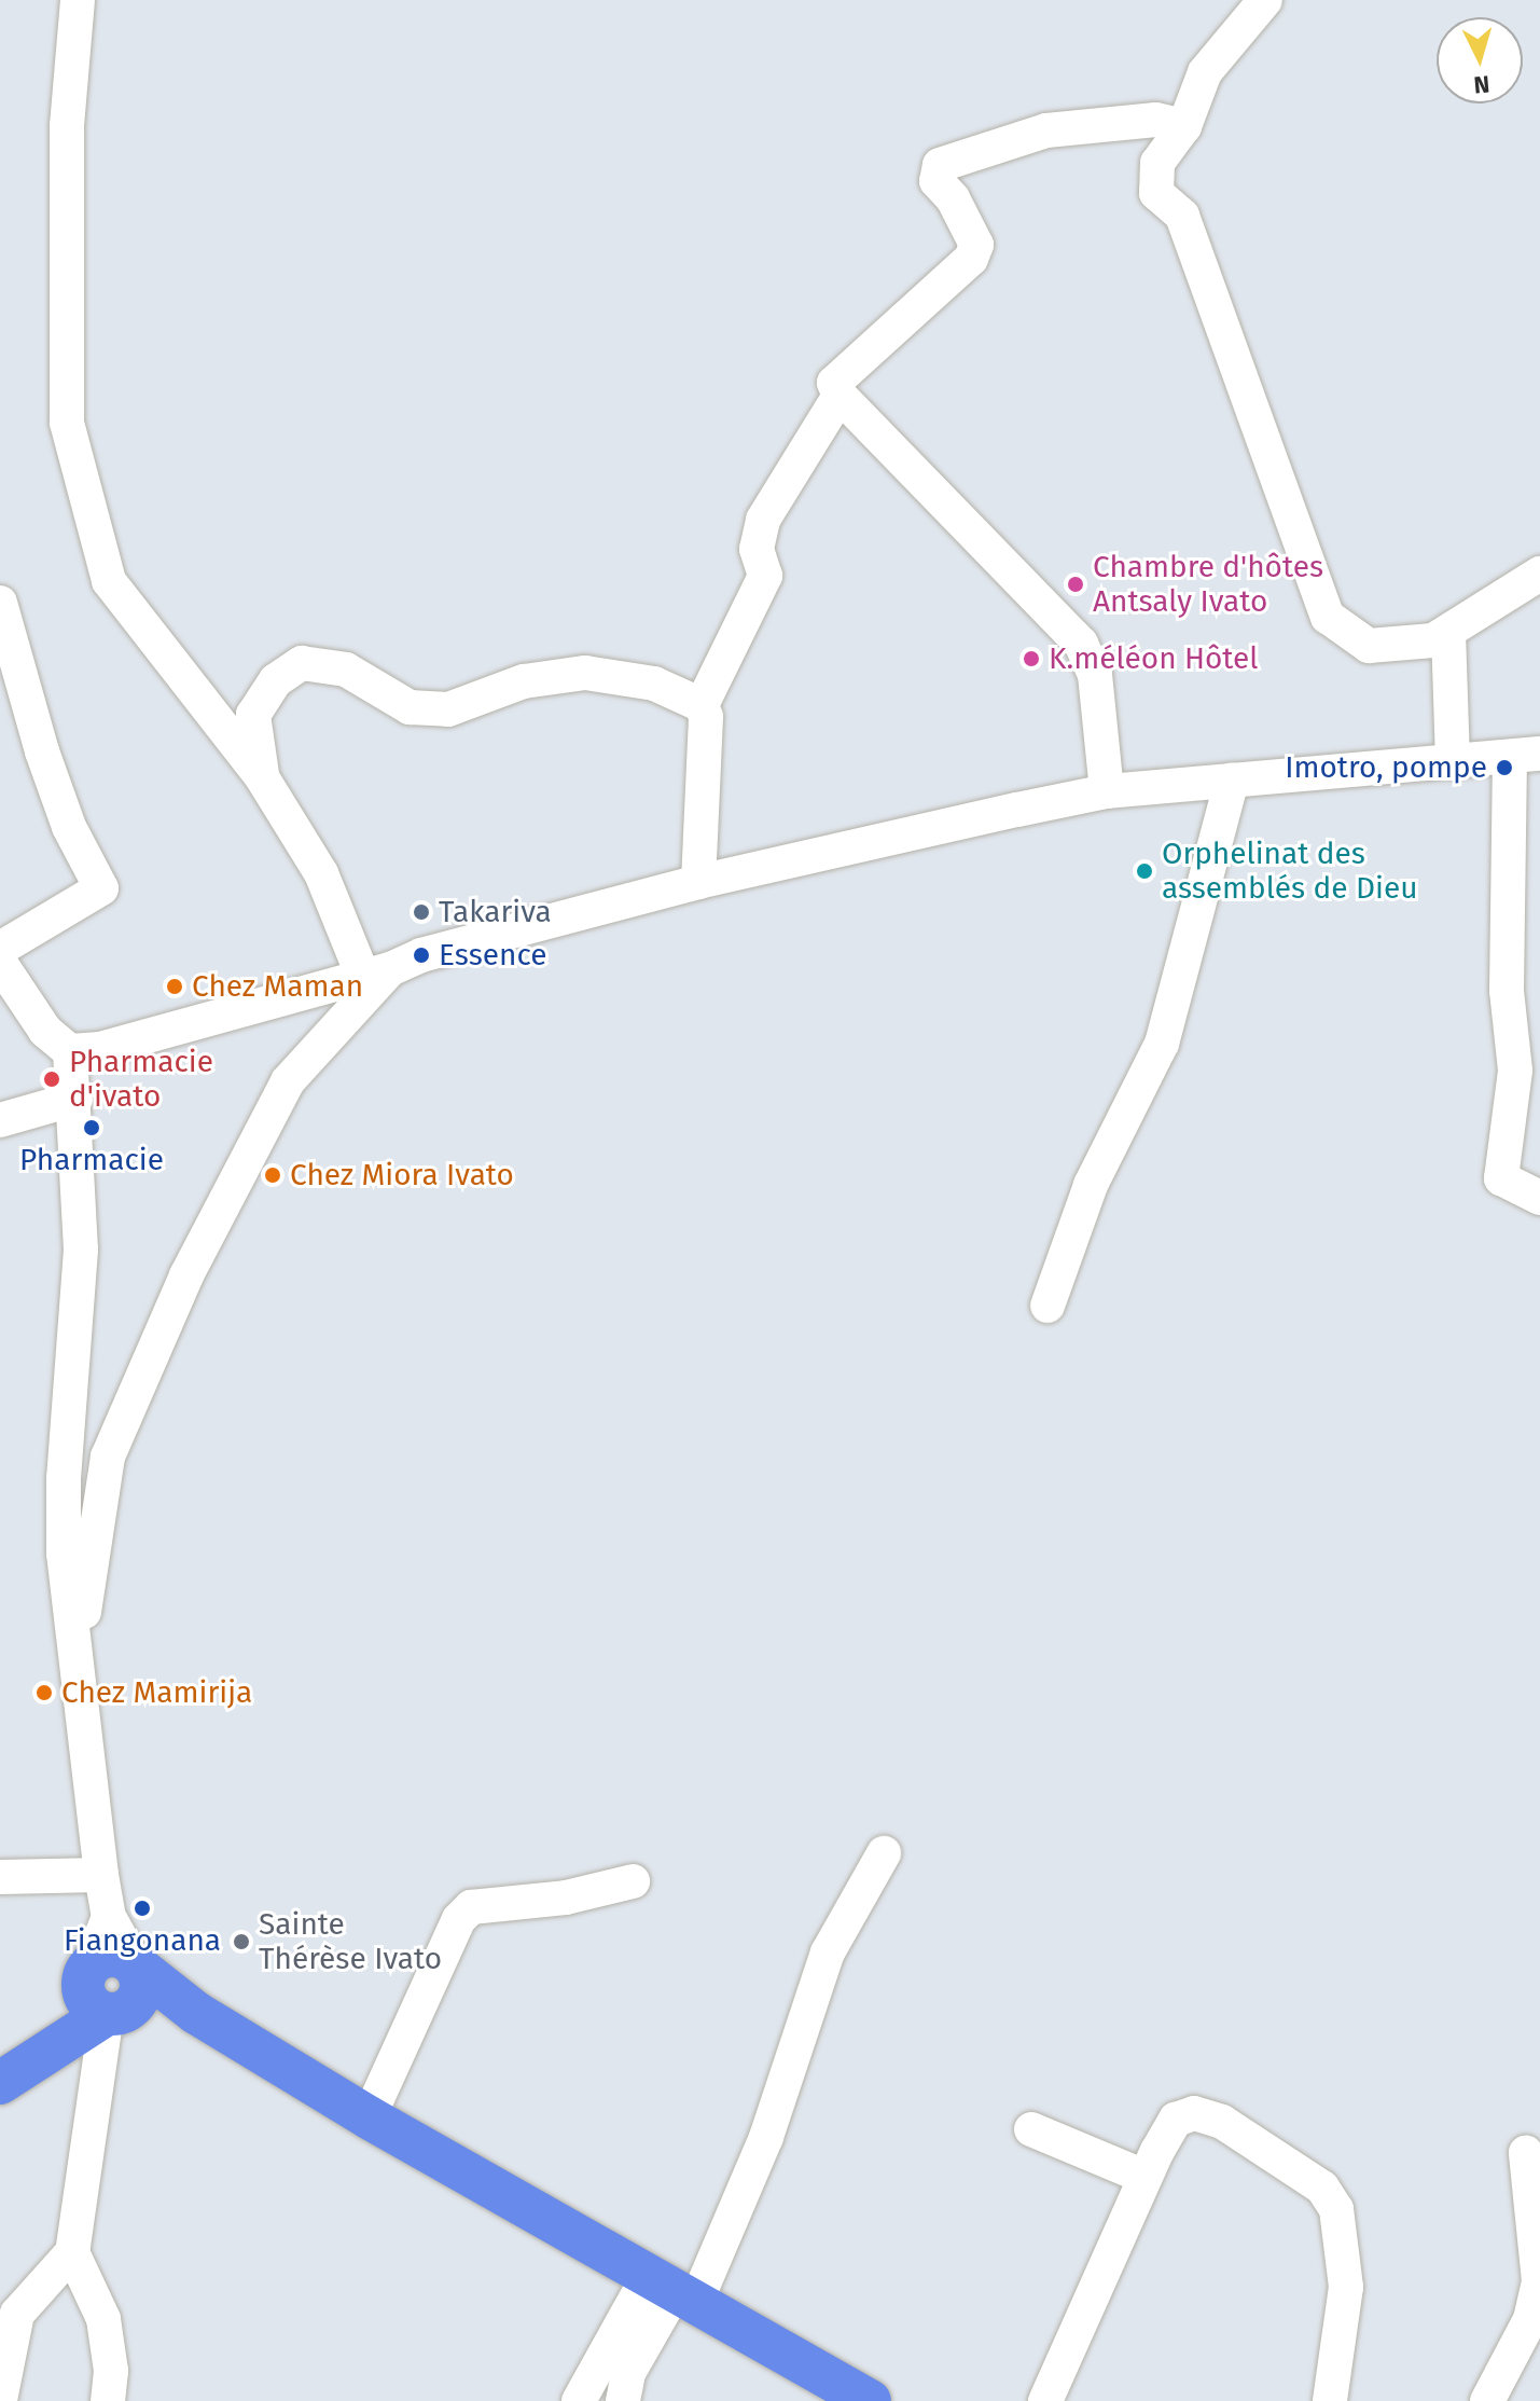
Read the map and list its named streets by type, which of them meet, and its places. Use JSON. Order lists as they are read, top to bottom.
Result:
{
  "places": [
    "Chambre d'hôtes Antsaly Ivato",
    "K.méléon Hôtel",
    "Imotro, pompe",
    "Orphelinat des assemblés de Dieu",
    "Takariva",
    "Essence",
    "Chez Maman",
    "Pharmacie d'ivato",
    "Pharmacie",
    "Chez Miora Ivato",
    "Chez Mamirija",
    "Fiangonana",
    "Sainte Thérèse Ivato"
  ],
  "north": "bottom"
}
